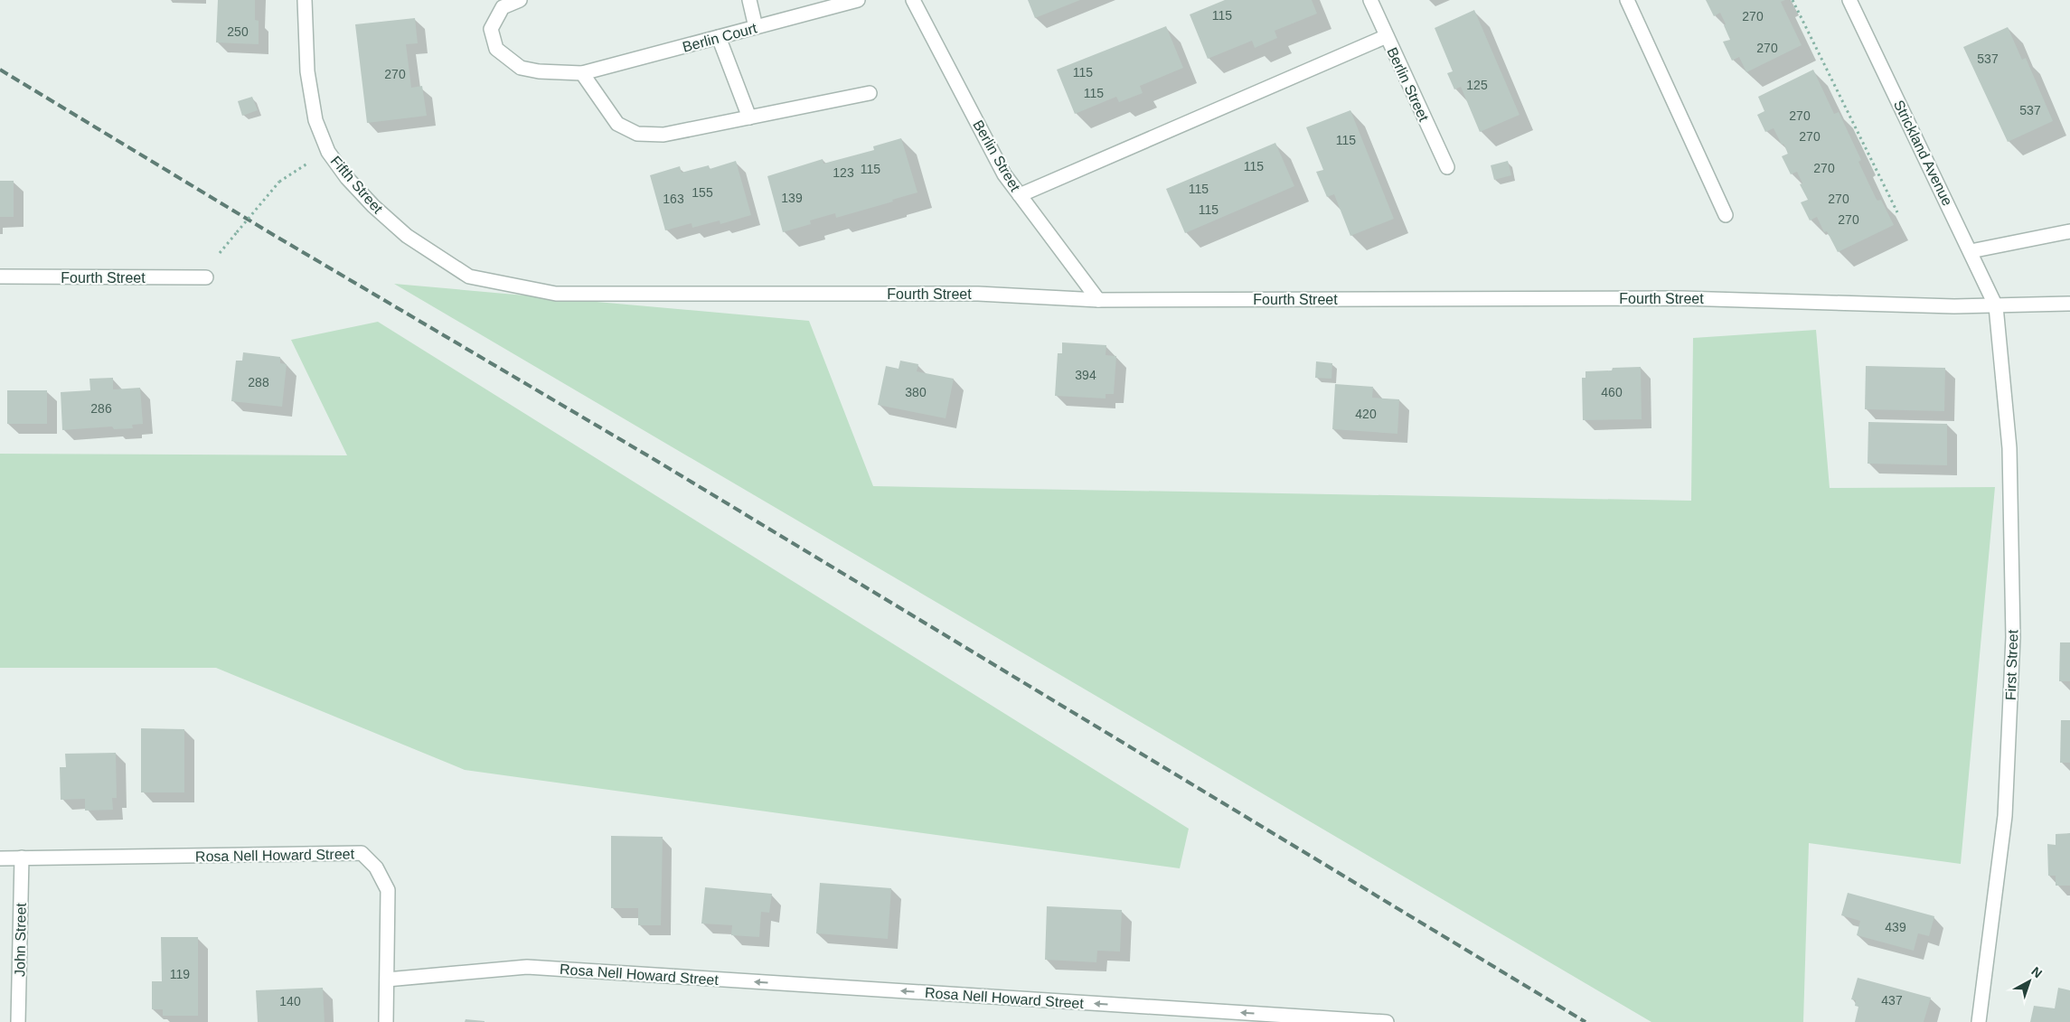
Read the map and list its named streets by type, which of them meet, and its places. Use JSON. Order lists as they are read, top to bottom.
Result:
{
  "streets": {
    "street": [
      "Berlin Court",
      "Berlin Street",
      "Strickland Avenue",
      "Fifth Street",
      "Fourth Street",
      "First Street",
      "Rosa Nell Howard Street",
      "John Street"
    ]
  },
  "crossings": [
    ["Berlin Street", "Fourth Street"],
    ["Strickland Avenue", "Fourth Street"],
    ["Strickland Avenue", "First Street"],
    ["Fifth Street", "Fourth Street"],
    ["Fourth Street", "First Street"],
    ["Rosa Nell Howard Street", "John Street"]
  ],
  "one_way": ["Rosa Nell Howard Street"],
  "house_numbers": [
    "115",
    "270",
    "250",
    "270",
    "537",
    "115",
    "270",
    "125",
    "115",
    "537",
    "270",
    "270",
    "115",
    "115",
    "270",
    "115",
    "123",
    "115",
    "155",
    "139",
    "163",
    "270",
    "115",
    "270",
    "394",
    "288",
    "380",
    "460",
    "286",
    "420",
    "439",
    "119",
    "437",
    "140"
  ],
  "north": "top right"
}
